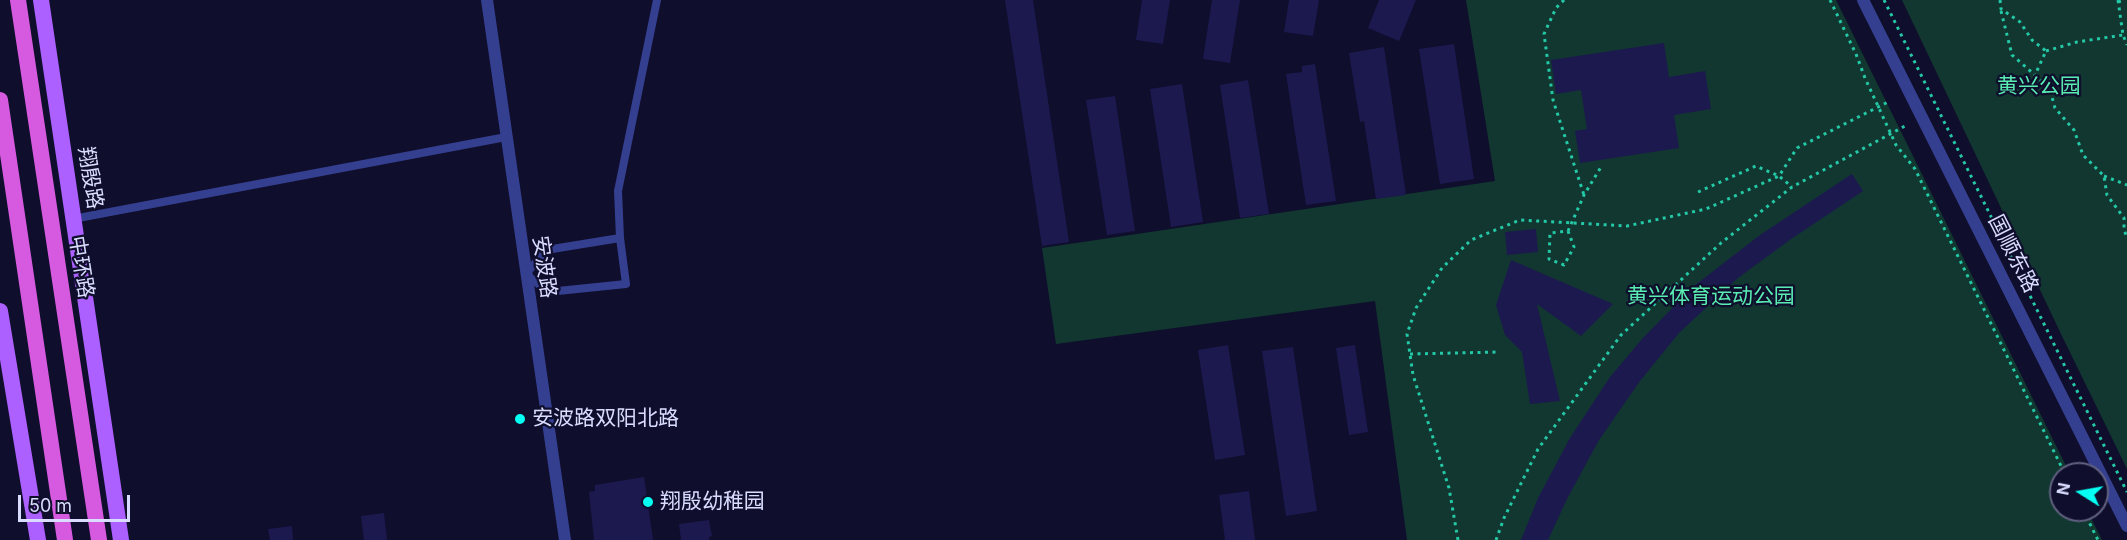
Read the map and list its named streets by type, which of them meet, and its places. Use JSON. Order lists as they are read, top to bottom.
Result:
{
  "streets": {
    "highway": ["中环路"],
    "main road": ["翔殷路"],
    "street": ["国顺东路", "安波路"]
  },
  "parks": ["黄兴公园", "黄兴体育运动公园"],
  "places": ["安波路双阳北路", "翔殷幼稚园"],
  "scale_bar": "50 m",
  "north": "left"
}
